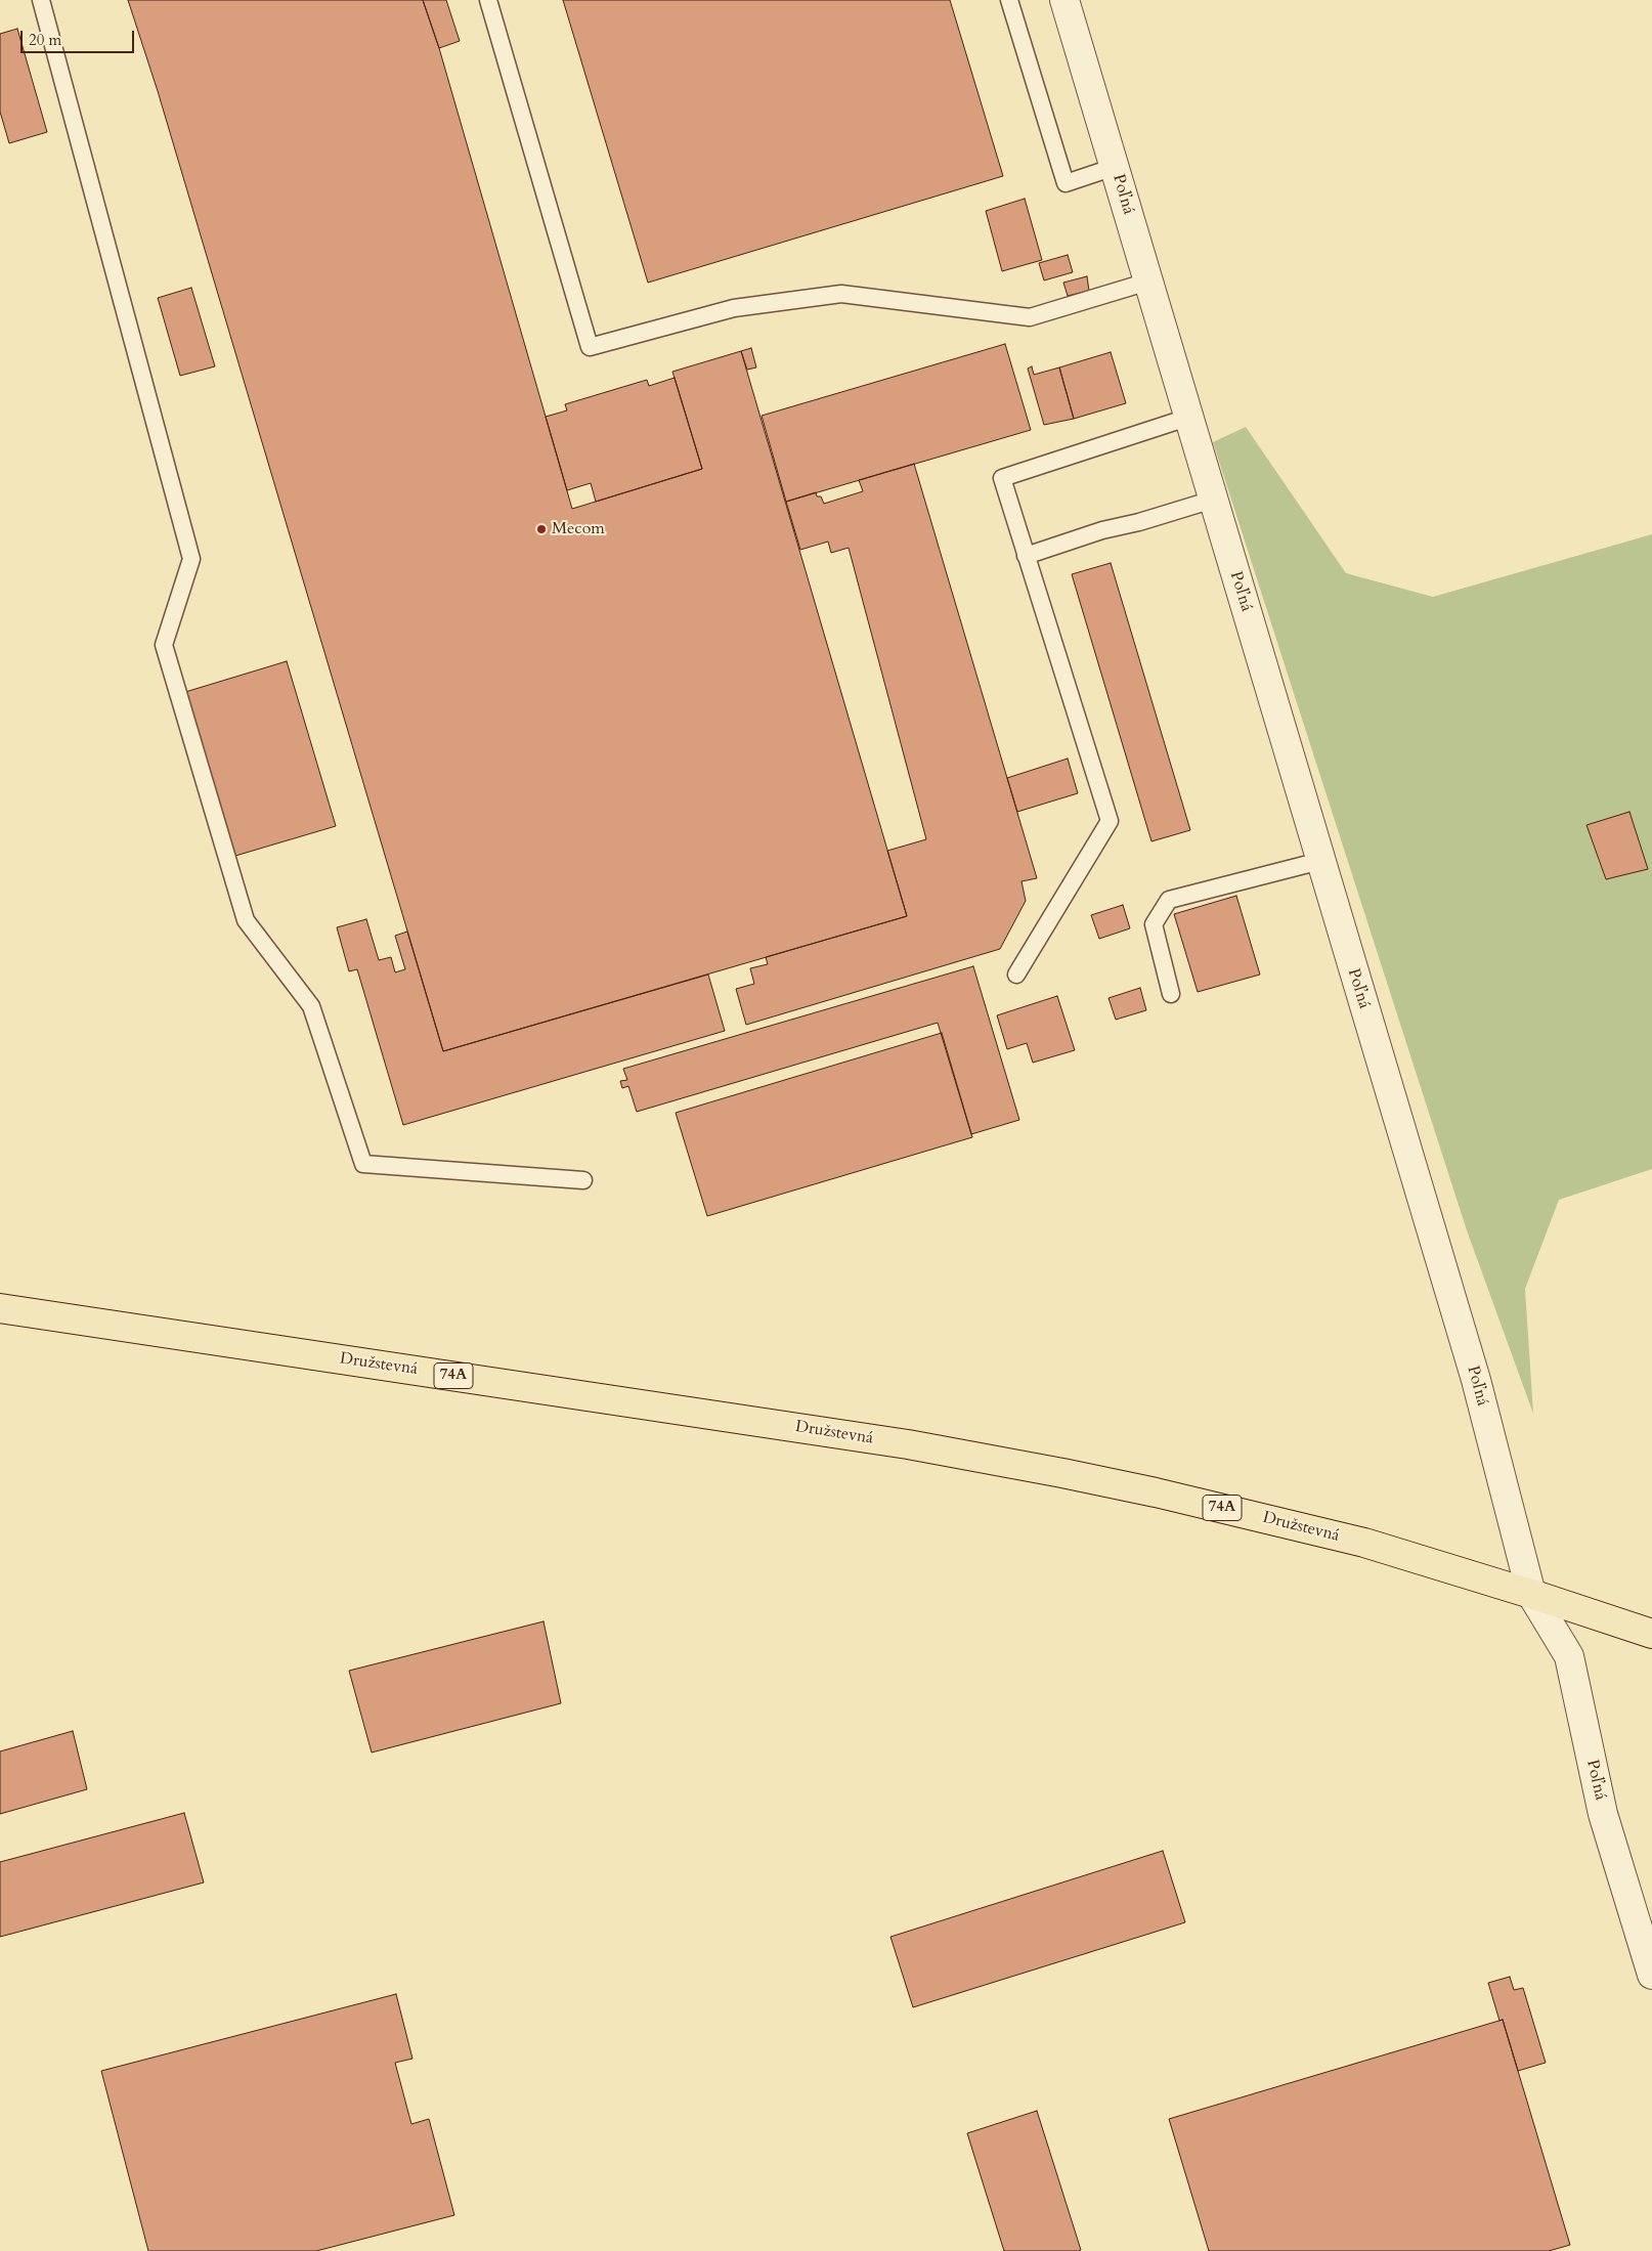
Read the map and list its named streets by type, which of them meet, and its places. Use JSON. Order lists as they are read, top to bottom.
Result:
{
  "streets": {
    "main road": ["Družstevná", "74A"],
    "street": ["Poľná"]
  },
  "crossings": [
    ["Poľná", "Družstevná"]
  ],
  "places": ["Mecom"],
  "scale_bar": "20 m"
}
